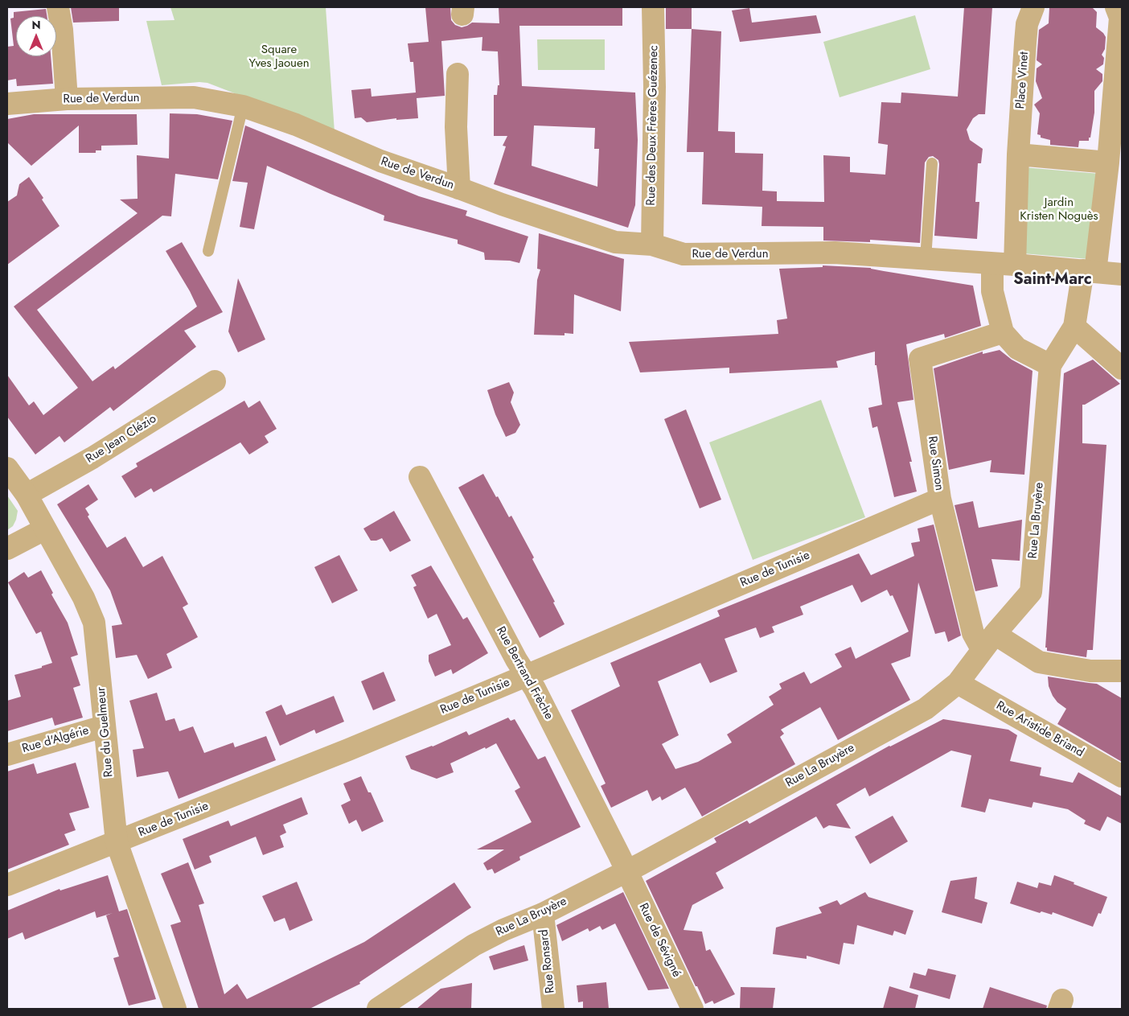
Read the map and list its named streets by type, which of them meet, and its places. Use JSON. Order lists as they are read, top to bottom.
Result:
{
  "streets": {
    "street": [
      "Place Vinet",
      "Rue de Verdun",
      "Rue des Deux Frères Guézenec",
      "Rue Jean Clézio",
      "Rue Simon",
      "Rue La Bruyère",
      "Rue de Tunisie",
      "Rue Bertrand Frèche",
      "Rue Aristide Briand",
      "Rue du Guelmeur",
      "Rue d'Algérie",
      "Rue de Sévigné",
      "Rue Ronsard"
    ]
  },
  "crossings": [
    ["Place Vinet", "Rue de Verdun"],
    ["Rue de Verdun", "Rue des Deux Frères Guézenec"],
    ["Rue Jean Clézio", "Rue du Guelmeur"],
    ["Rue Simon", "Rue La Bruyère"],
    ["Rue Simon", "Rue de Tunisie"],
    ["Rue La Bruyère", "Rue Bertrand Frèche"],
    ["Rue La Bruyère", "Rue Aristide Briand"],
    ["Rue La Bruyère", "Rue de Sévigné"],
    ["Rue La Bruyère", "Rue Ronsard"],
    ["Rue de Tunisie", "Rue Bertrand Frèche"],
    ["Rue de Tunisie", "Rue du Guelmeur"],
    ["Rue Bertrand Frèche", "Rue de Sévigné"],
    ["Rue du Guelmeur", "Rue d'Algérie"]
  ],
  "districts": ["Saint-Marc"],
  "parks": ["Square Yves Jaouen", "Jardin Kristen Noguès"],
  "north": "top"
}
